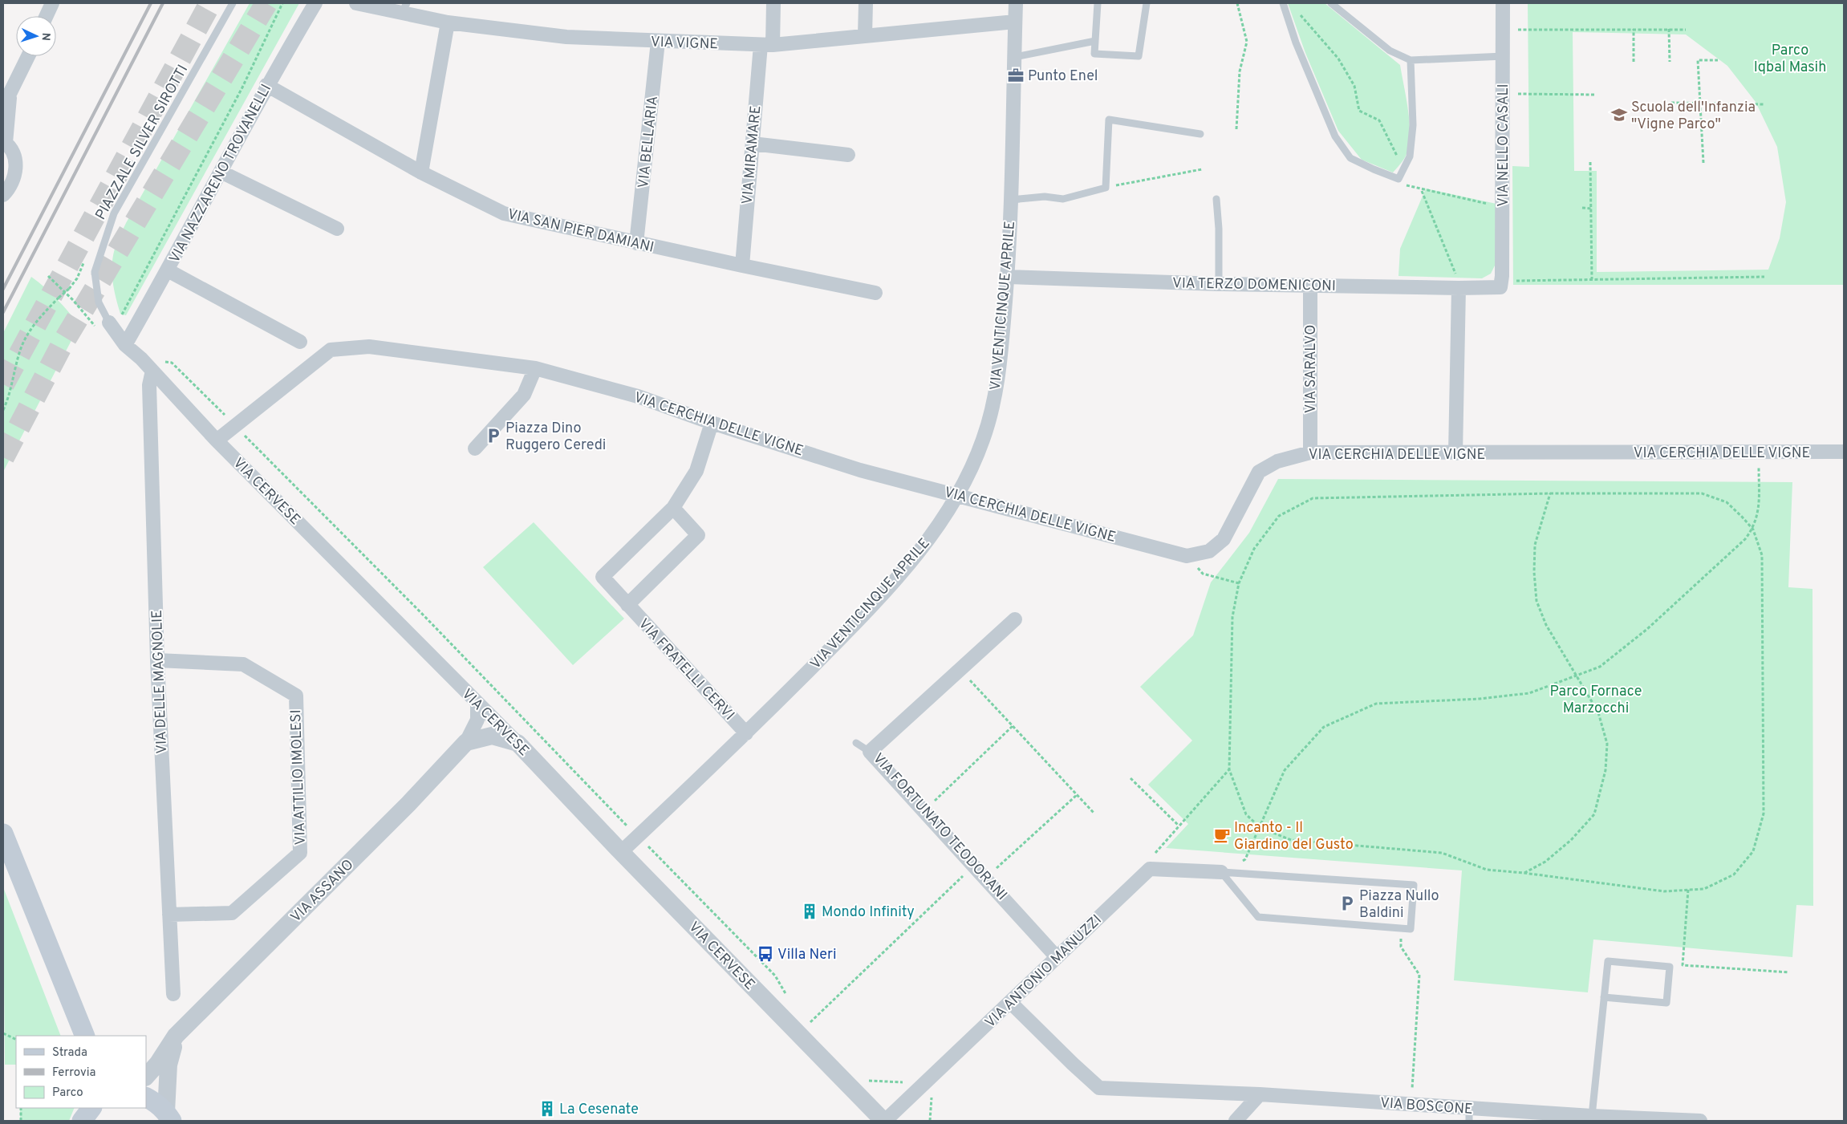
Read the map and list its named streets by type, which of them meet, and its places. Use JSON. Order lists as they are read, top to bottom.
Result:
{
  "streets": {
    "street": [
      "VIA VIGNE",
      "VIA BELLARIA",
      "VIA NELLO CASALI",
      "VIA MIRAMARE",
      "VIA NAZZARENO TROVANELLI",
      "VIA SAN PIER DAMIANI",
      "VIA TERZO DOMENICONI",
      "VIA VENTICINQUE APRILE",
      "VIA SARALVO",
      "VIA CERCHIA DELLE VIGNE",
      "VIA CERVESE",
      "VIA FRATELLI CERVI",
      "VIA DELLE MAGNOLIE",
      "VIA ATTILIO IMOLESI",
      "VIA FORTUNATO TEODORANI",
      "VIA ASSANO",
      "VIA ANTONIO MANUZZI",
      "VIA BOSCONE"
    ],
    "lane": ["PIAZZALE SILVER SIROTTI"]
  },
  "crossings": [
    ["VIA VIGNE", "VIA BELLARIA"],
    ["VIA VIGNE", "VIA MIRAMARE"],
    ["VIA VIGNE", "VIA VENTICINQUE APRILE"],
    ["PIAZZALE SILVER SIROTTI", "VIA CERVESE"],
    ["VIA BELLARIA", "VIA SAN PIER DAMIANI"],
    ["VIA NELLO CASALI", "VIA TERZO DOMENICONI"],
    ["VIA MIRAMARE", "VIA SAN PIER DAMIANI"],
    ["VIA NAZZARENO TROVANELLI", "VIA SAN PIER DAMIANI"],
    ["VIA NAZZARENO TROVANELLI", "VIA CERVESE"],
    ["VIA TERZO DOMENICONI", "VIA VENTICINQUE APRILE"],
    ["VIA TERZO DOMENICONI", "VIA SARALVO"],
    ["VIA VENTICINQUE APRILE", "VIA CERCHIA DELLE VIGNE"],
    ["VIA VENTICINQUE APRILE", "VIA CERVESE"],
    ["VIA VENTICINQUE APRILE", "VIA FRATELLI CERVI"],
    ["VIA SARALVO", "VIA CERCHIA DELLE VIGNE"],
    ["VIA CERCHIA DELLE VIGNE", "VIA CERVESE"],
    ["VIA CERCHIA DELLE VIGNE", "VIA FRATELLI CERVI"],
    ["VIA CERVESE", "VIA DELLE MAGNOLIE"],
    ["VIA CERVESE", "VIA ASSANO"],
    ["VIA CERVESE", "VIA ANTONIO MANUZZI"],
    ["VIA DELLE MAGNOLIE", "VIA ATTILIO IMOLESI"],
    ["VIA FORTUNATO TEODORANI", "VIA ANTONIO MANUZZI"],
    ["VIA ANTONIO MANUZZI", "VIA BOSCONE"]
  ],
  "parks": ["Parco Iqbal Masih", "Parco Fornace Marzocchi"],
  "places": {
    "office": ["Punto Enel"],
    "school or university": ["Scuola dell'Infanzia \"Vigne Parco\""],
    "parking": ["Piazza Dino Ruggero Ceredi", "Piazza Nullo Baldini"],
    "cafe": ["Incanto - Il Giardino del Gusto"],
    "building": ["Mondo Infinity", "La Cesenate"],
    "bus stop": ["Villa Neri"]
  },
  "legend": ["Strada", "Ferrovia", "Parco"],
  "north": "right"
}
